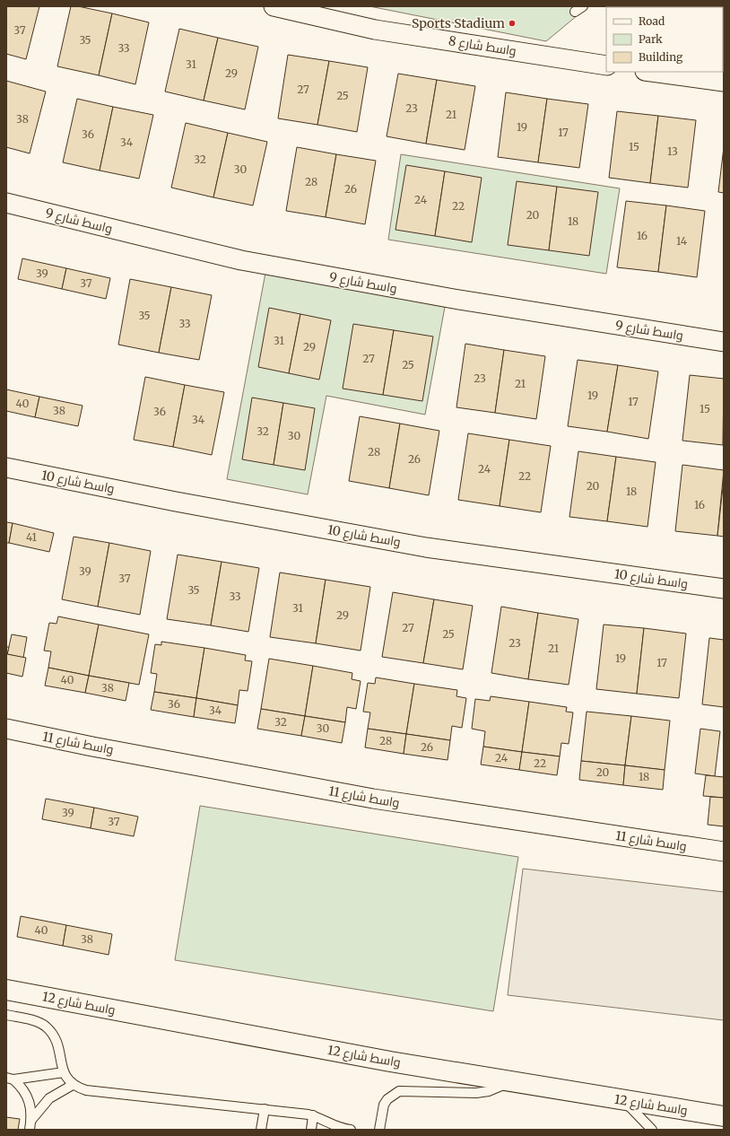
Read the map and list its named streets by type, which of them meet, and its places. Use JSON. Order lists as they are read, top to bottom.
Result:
{
  "streets": {
    "main road": ["واسط شارع 12"],
    "street": [
      "واسط شارع 8",
      "واسط شارع 9",
      "واسط شارع 10",
      "واسط شارع 11"
    ]
  },
  "places": ["Sports Stadium"],
  "house_numbers": [
    "37",
    "35",
    "33",
    "31",
    "29",
    "27",
    "25",
    "23",
    "21",
    "38",
    "19",
    "17",
    "36",
    "34",
    "15",
    "13",
    "32",
    "30",
    "28",
    "26",
    "24",
    "22",
    "20",
    "18",
    "16",
    "14",
    "39",
    "37",
    "35",
    "33",
    "31",
    "29",
    "27",
    "25",
    "23",
    "21",
    "19",
    "17",
    "40",
    "15",
    "38",
    "36",
    "34",
    "32",
    "30",
    "28",
    "26",
    "24",
    "22",
    "20",
    "18",
    "16",
    "41",
    "39",
    "37",
    "35",
    "33",
    "31",
    "29",
    "27",
    "25",
    "23",
    "21",
    "19",
    "17",
    "40",
    "38",
    "36",
    "34",
    "32",
    "30",
    "28",
    "26",
    "24",
    "22",
    "20",
    "18",
    "39",
    "37",
    "40",
    "38"
  ],
  "legend": ["Road", "Park", "Building"]
}
